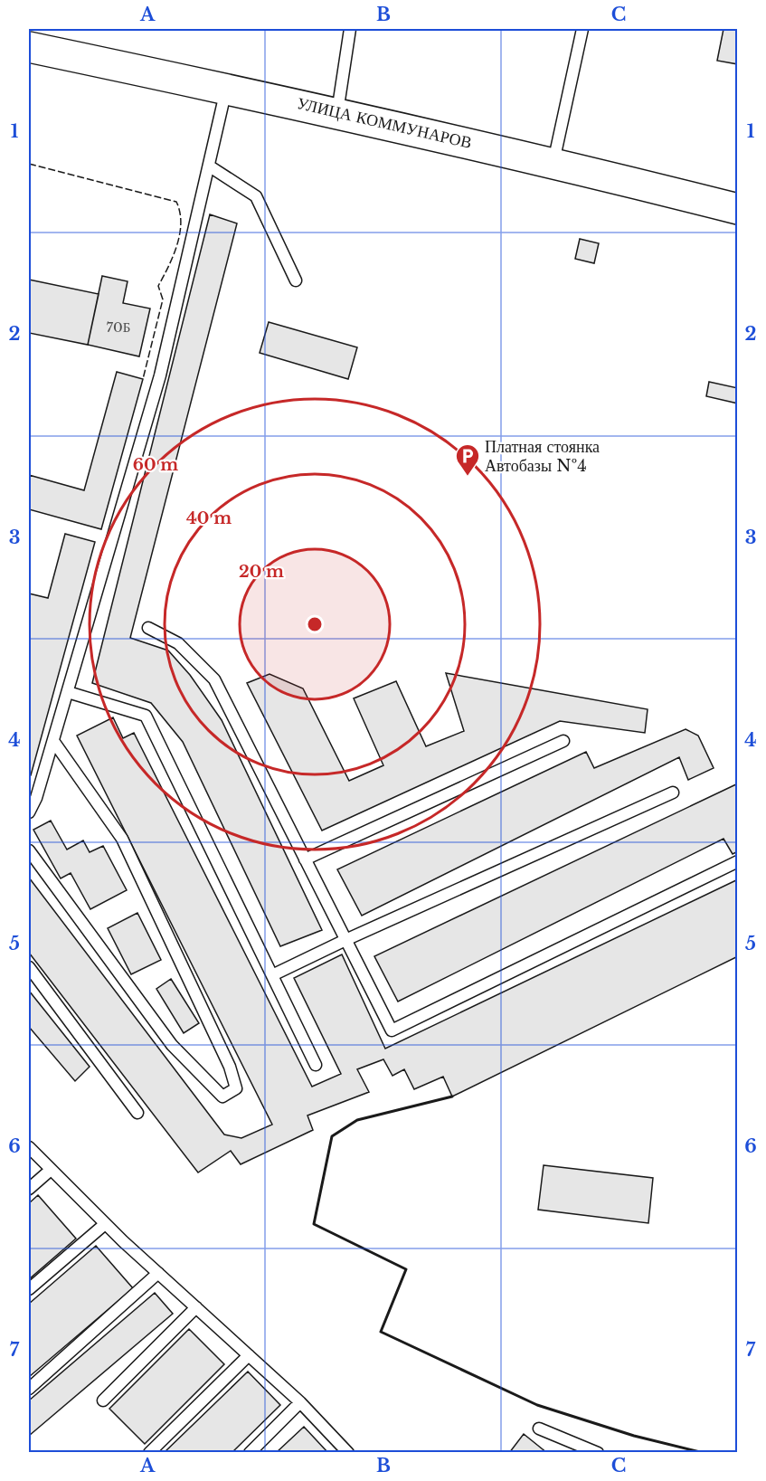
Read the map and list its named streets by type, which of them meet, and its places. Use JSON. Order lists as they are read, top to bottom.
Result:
{
  "streets": {
    "main road": ["УЛИЦА КОММУНАРОВ"]
  },
  "places": {
    "parking": ["Платная стоянка Автобазы №4"]
  },
  "house_numbers": ["70Б"],
  "grid": {
    "columns": ["A", "B", "C"],
    "rows": [
      "1",
      "2",
      "3",
      "4",
      "5",
      "6",
      "7"
    ]
  },
  "rings": ["60 m", "40 m", "20 m"]
}
